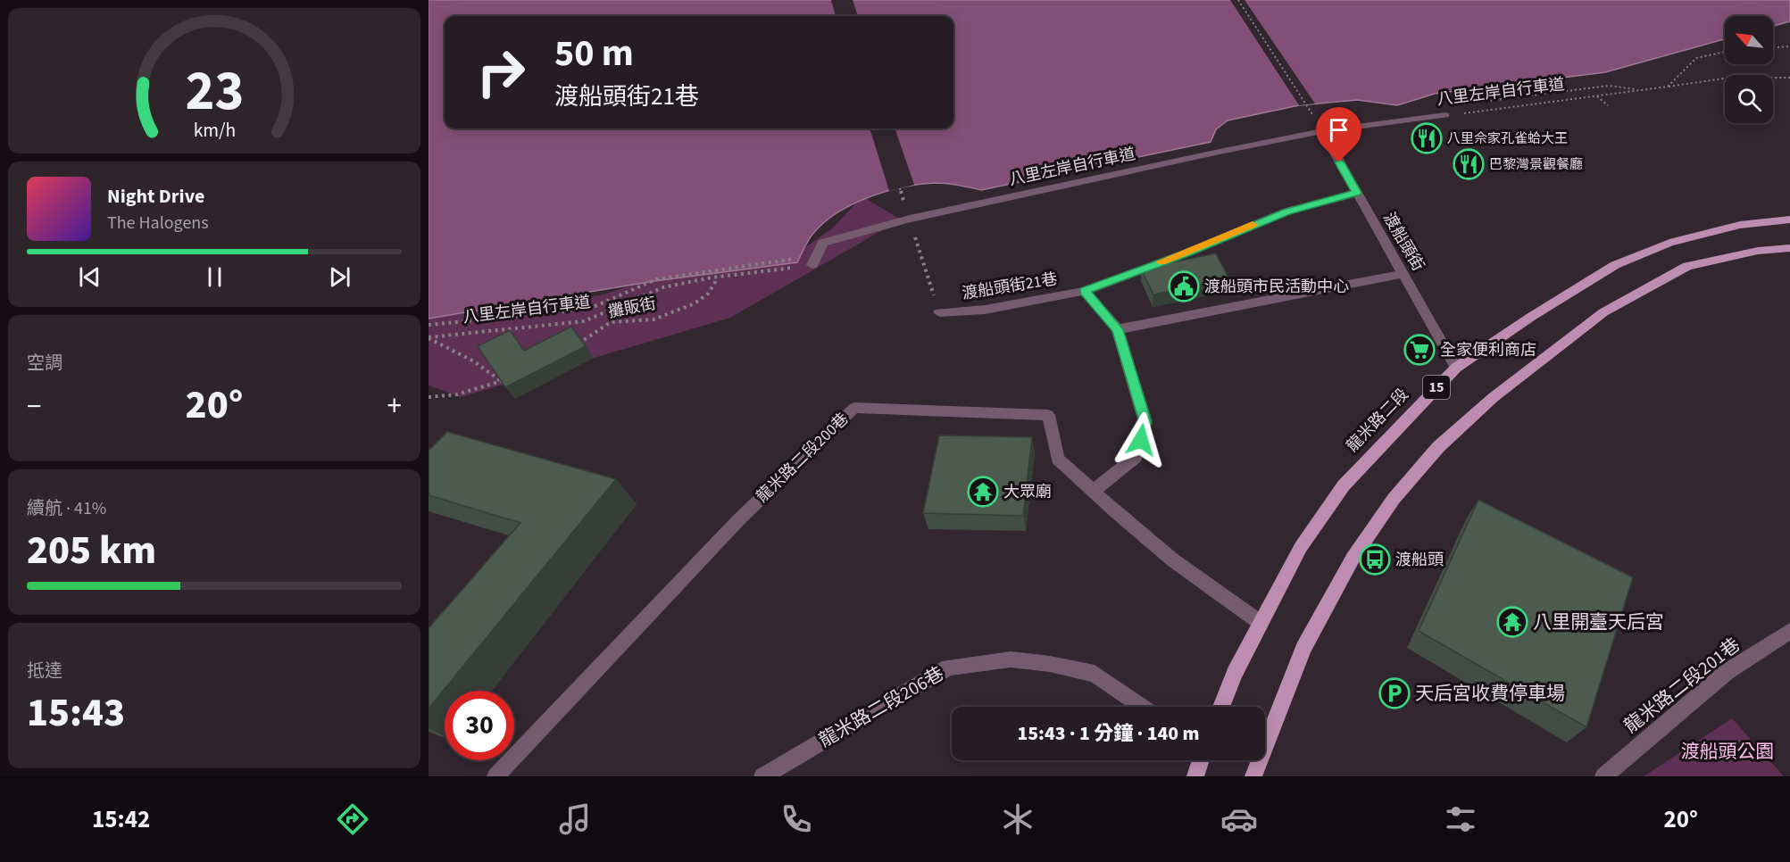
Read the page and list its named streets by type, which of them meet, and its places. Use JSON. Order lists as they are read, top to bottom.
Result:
{
  "streets": {
    "main road": ["15", "龍米路二段"],
    "street": [
      "八里左岸自行車道",
      "渡船頭街",
      "渡船頭街21巷",
      "龍米路二段200巷",
      "龍米路二段201巷",
      "龍米路二段206巷"
    ],
    "path": ["攤販街"]
  },
  "crossings": [
    ["八里左岸自行車道", "渡船頭街"],
    ["八里左岸自行車道", "攤販街"],
    ["渡船頭街", "渡船頭街21巷"],
    ["渡船頭街", "龍米路二段"],
    ["龍米路二段", "龍米路二段200巷"]
  ],
  "parks": ["渡船頭公園"],
  "places": {
    "restaurant": ["八里佘家孔雀蛤大王", "巴黎灣景觀餐廳"],
    "public building": ["渡船頭市民活動中心"],
    "supermarket": ["全家便利商店"],
    "temple": ["大眾廟", "八里開臺天后宮"],
    "bus stop": ["渡船頭"],
    "parking": ["天后宮收費停車場"]
  },
  "north": "top left",
  "page": {
    "turn": ["50 m", "渡船頭街21巷"],
    "song": ["Night Drive", "The Halogens"],
    "tile": [
      "空調",
      ["續航 · 41%", "205 km"],
      ["抵達", "15:43"]
    ],
    "heat": ["−", "20°", "+"],
    "limit": "30",
    "trip": "15:43 · 1 分鐘 · 140 m",
    "tabs": ["15:42", "20°"],
    "gauge": ["23", "km/h"]
  }
}
